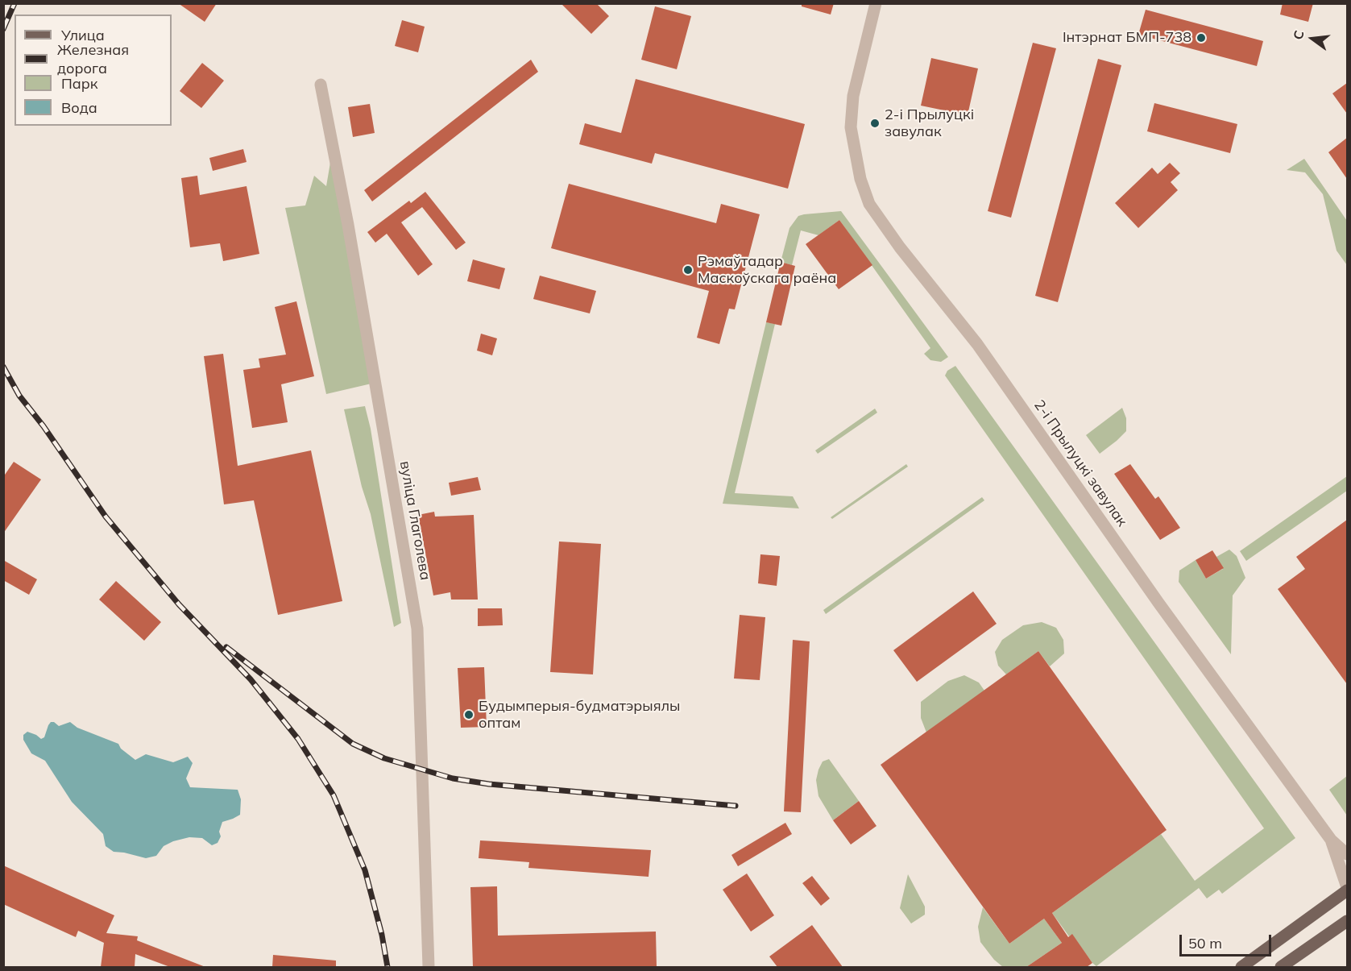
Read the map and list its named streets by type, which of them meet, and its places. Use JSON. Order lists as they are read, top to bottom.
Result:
{
  "streets": {
    "street": ["2-і Прылуцкі завулак", "вуліца Глаголева"]
  },
  "places": [
    "Інтэрнат БМП-738",
    "2-і Прылуцкі завулак",
    "Рэмаўтадар Маскоўскага раёна",
    "Будымперыя-будматэрыялы оптам"
  ],
  "legend": [
    "Улица",
    "Железная дорога",
    "Парк",
    "Вода"
  ],
  "scale_bar": "50 m",
  "north": "left"
}
